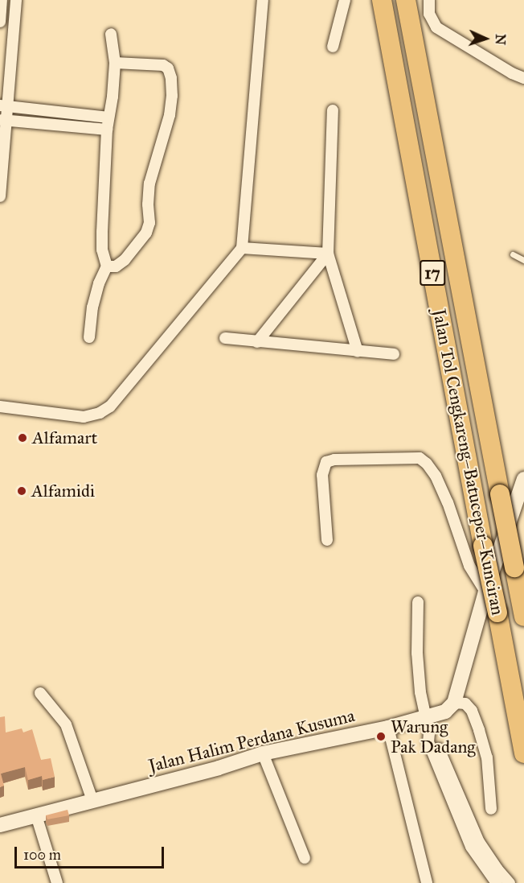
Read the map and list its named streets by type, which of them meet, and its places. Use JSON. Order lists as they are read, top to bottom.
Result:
{
  "streets": {
    "highway": ["17", "Jalan Tol Cengkareng–Batuceper–Kunciran"],
    "main road": ["Jalan Halim Perdana Kusuma"]
  },
  "places": ["Alfamart", "Alfamidi", "Warung Pak Dadang"],
  "scale_bar": "100 m",
  "north": "right"
}
